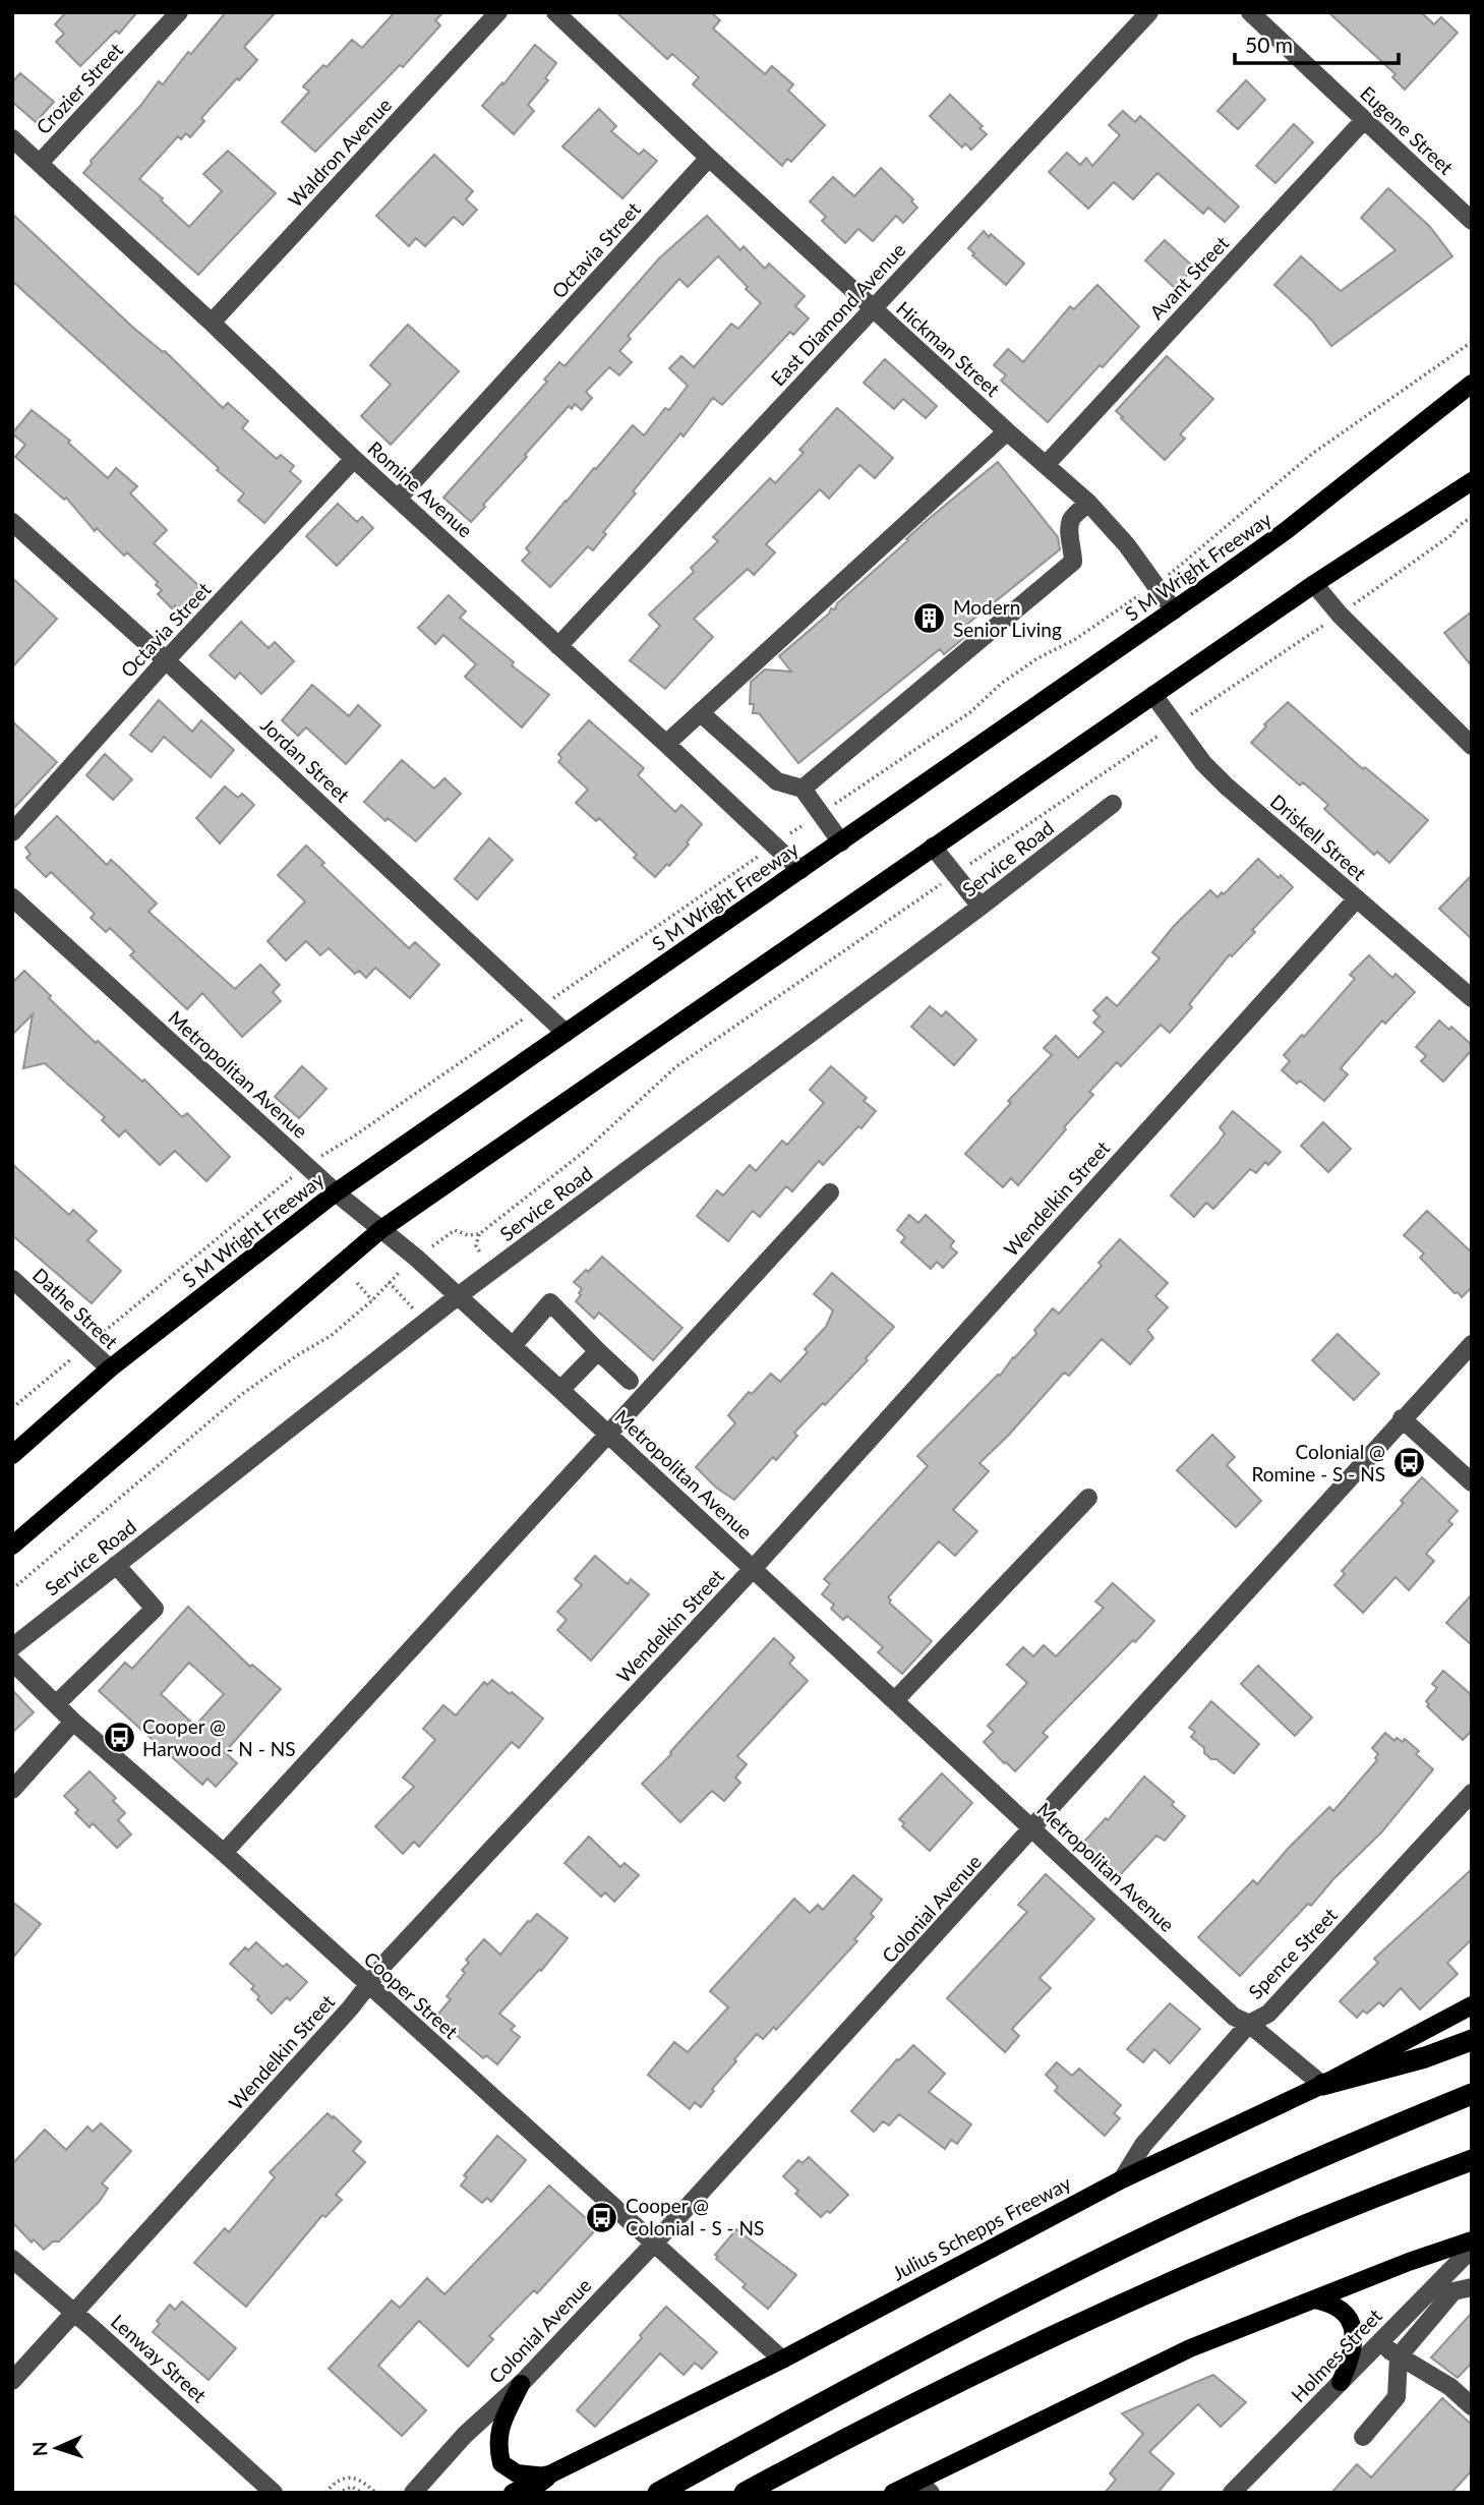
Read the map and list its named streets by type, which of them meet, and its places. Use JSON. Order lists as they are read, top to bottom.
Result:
{
  "streets": {
    "main road": ["S M Wright Freeway", "Julius Schepps Freeway"],
    "street": [
      "Crozier Street",
      "Eugene Street",
      "Waldron Avenue",
      "Octavia Street",
      "Avant Street",
      "East Diamond Avenue",
      "Hickman Street",
      "Romine Avenue",
      "Jordan Street",
      "Driskell Street",
      "Service Road",
      "Metropolitan Avenue",
      "Wendelkin Street",
      "Dathe Street",
      "Colonial Avenue",
      "Spence Street",
      "Cooper Street",
      "Holmes Street",
      "Lenway Street"
    ]
  },
  "crossings": [
    ["Crozier Street", "Romine Avenue"],
    ["Eugene Street", "Avant Street"],
    ["Waldron Avenue", "Romine Avenue"],
    ["Octavia Street", "Hickman Street"],
    ["Octavia Street", "Romine Avenue"],
    ["Octavia Street", "Jordan Street"],
    ["Avant Street", "Hickman Street"],
    ["East Diamond Avenue", "Hickman Street"],
    ["East Diamond Avenue", "Romine Avenue"],
    ["Hickman Street", "S M Wright Freeway"],
    ["Romine Avenue", "S M Wright Freeway"],
    ["S M Wright Freeway", "Jordan Street"],
    ["S M Wright Freeway", "Metropolitan Avenue"],
    ["S M Wright Freeway", "Dathe Street"],
    ["Driskell Street", "Wendelkin Street"],
    ["Service Road", "Metropolitan Avenue"],
    ["Metropolitan Avenue", "Wendelkin Street"],
    ["Metropolitan Avenue", "Colonial Avenue"],
    ["Metropolitan Avenue", "Spence Street"],
    ["Metropolitan Avenue", "Julius Schepps Freeway"],
    ["Wendelkin Street", "Cooper Street"],
    ["Wendelkin Street", "Lenway Street"],
    ["Colonial Avenue", "Cooper Street"],
    ["Spence Street", "Julius Schepps Freeway"],
    ["Cooper Street", "Julius Schepps Freeway"]
  ],
  "places": {
    "building": ["Modern Senior Living"],
    "bus stop": ["Colonial @ Romine - S - NS", "Cooper @ Harwood - N - NS", "Cooper @ Colonial - S - NS"]
  },
  "scale_bar": "50 m",
  "north": "left"
}
